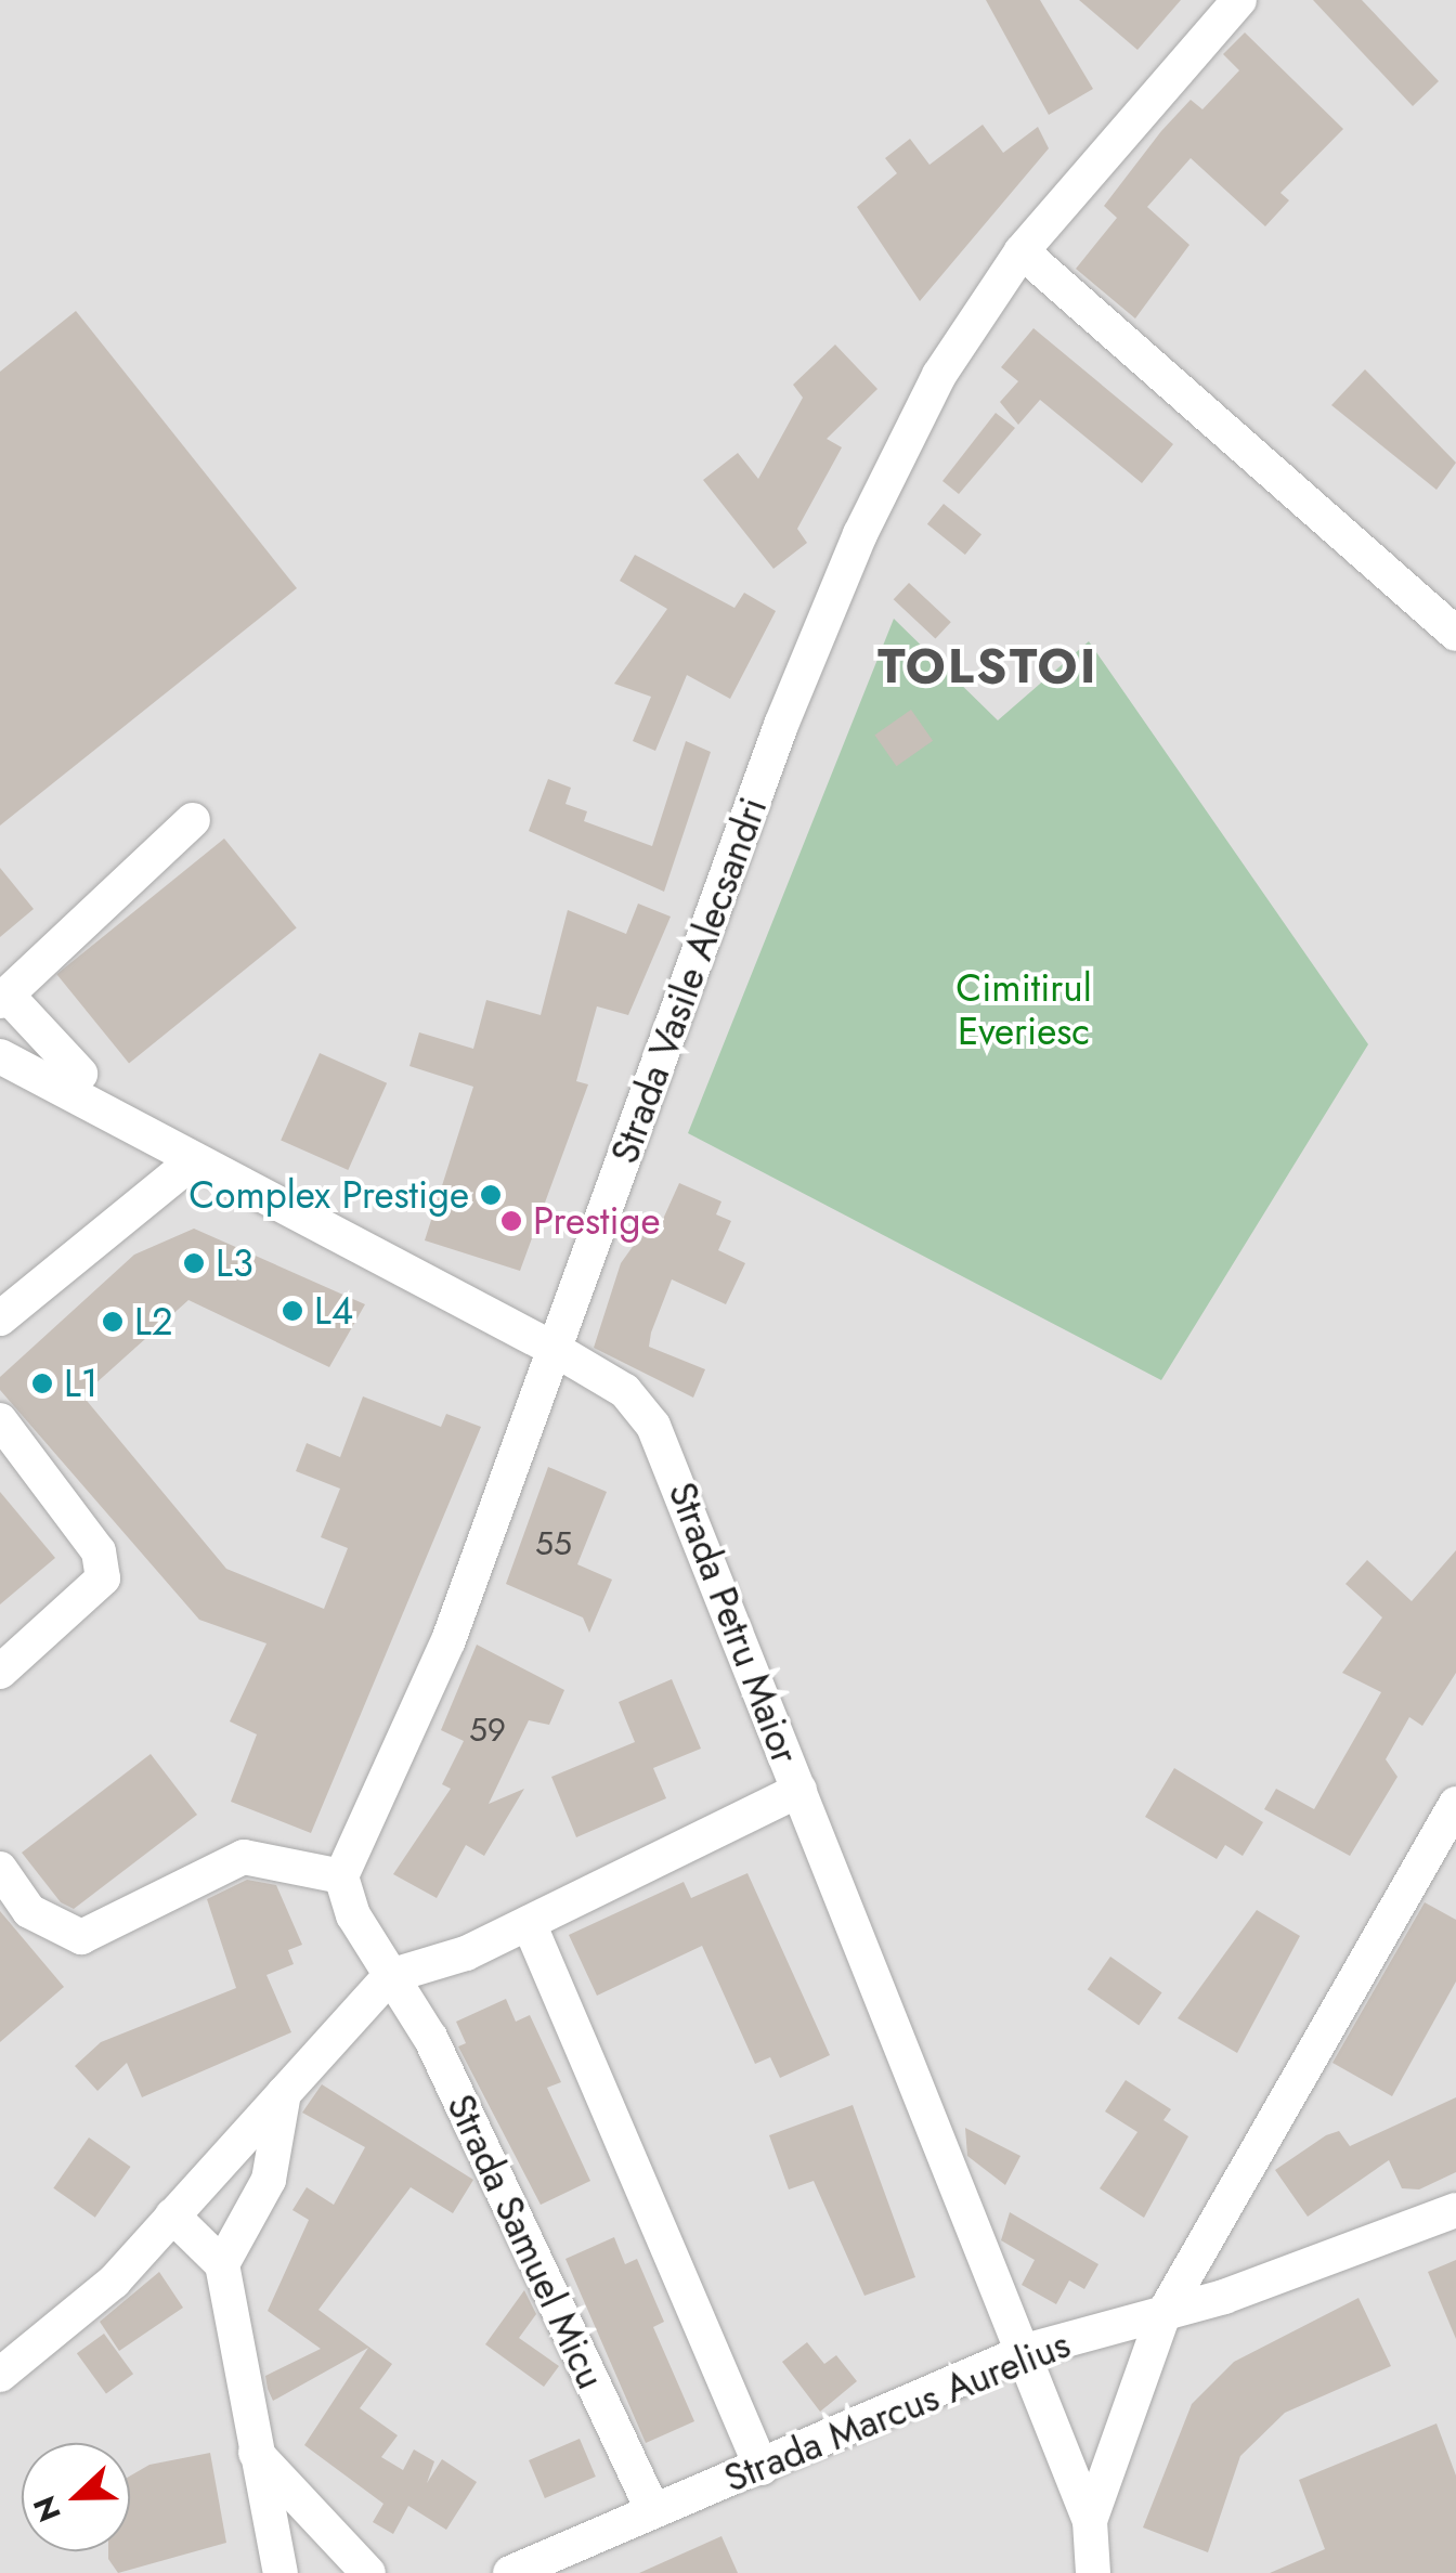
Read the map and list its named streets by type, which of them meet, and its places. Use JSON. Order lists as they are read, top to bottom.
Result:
{
  "streets": {
    "street": [
      "Strada Vasile Alecsandri",
      "Strada Petru Maior",
      "Strada Samuel Micu",
      "Strada Marcus Aurelius"
    ]
  },
  "crossings": [
    ["Strada Vasile Alecsandri", "Strada Petru Maior"],
    ["Strada Petru Maior", "Strada Marcus Aurelius"],
    ["Strada Samuel Micu", "Strada Marcus Aurelius"]
  ],
  "districts": ["TOLSTOI"],
  "parks": ["Cimitirul Everiesc"],
  "places": [
    "Complex Prestige",
    "Prestige",
    "L3",
    "L4",
    "L2",
    "L1"
  ],
  "house_numbers": ["55", "59"],
  "north": "left"
}
